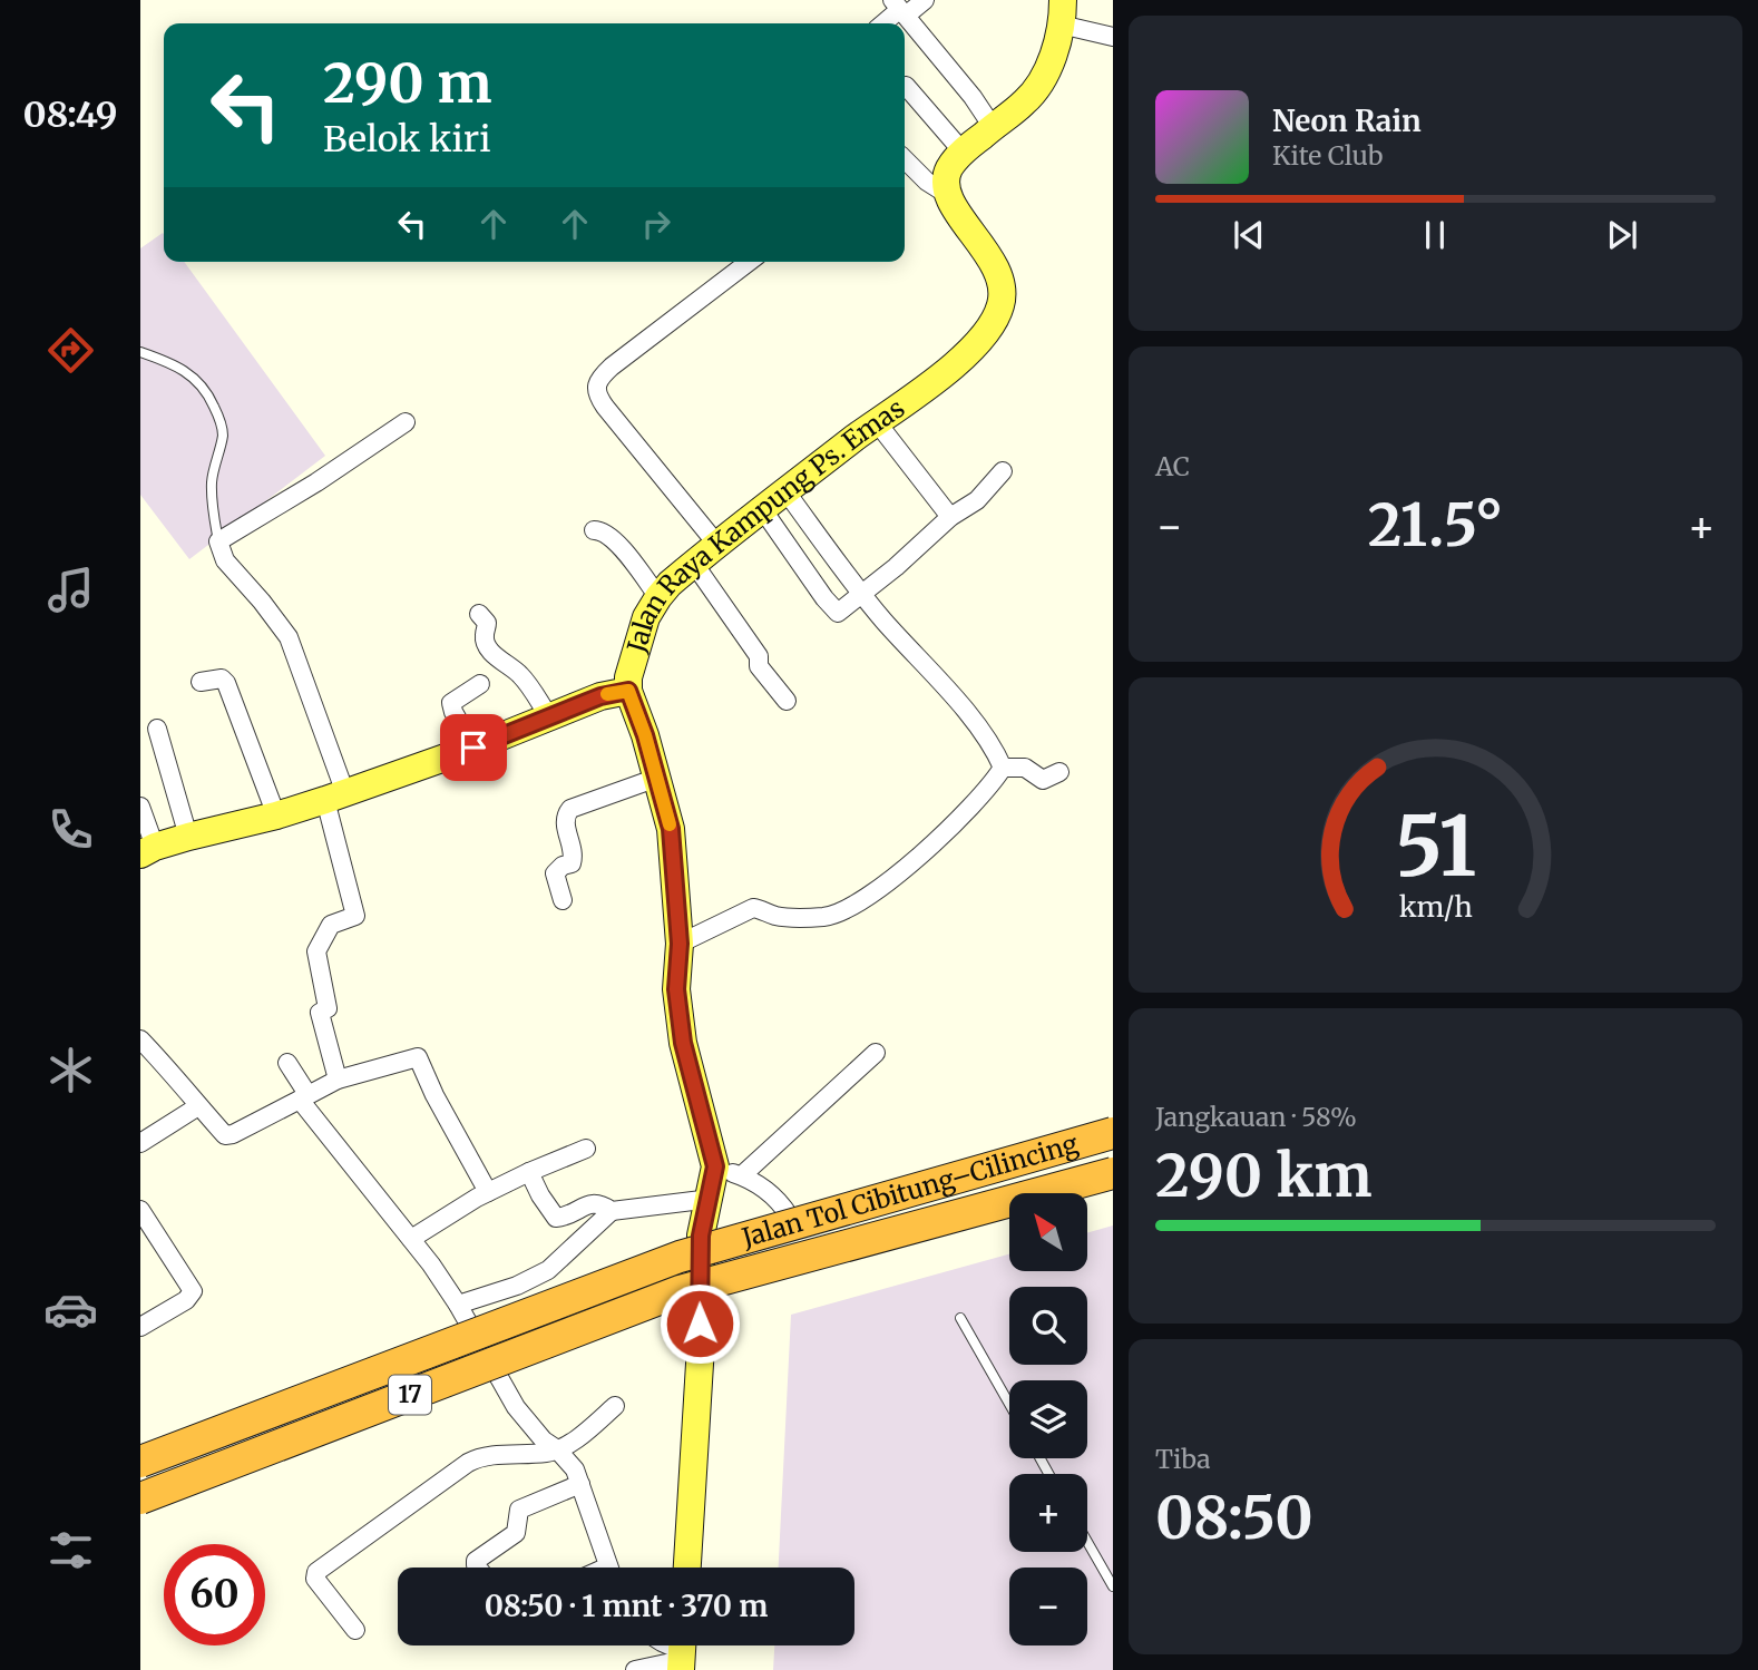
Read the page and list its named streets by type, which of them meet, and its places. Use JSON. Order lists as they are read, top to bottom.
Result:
{
  "streets": {
    "highway": ["Jalan Tol Cibitung–Cilincing", "17"],
    "main road": ["Jalan Raya Kampung Ps. Emas"]
  },
  "north": "top left",
  "page": {
    "tabs": "08:49",
    "turn": ["290 m", "Belok kiri"],
    "song": ["Neon Rain", "Kite Club"],
    "tile": [
      "AC",
      ["Jangkauan · 58%", "290 km"],
      ["Tiba", "08:50"]
    ],
    "heat": ["−", "21.5°", "+"],
    "map_buttons": ["+", "−"],
    "limit": "60",
    "trip": "08:50 · 1 mnt · 370 m",
    "gauge": ["51", "km/h"]
  }
}
